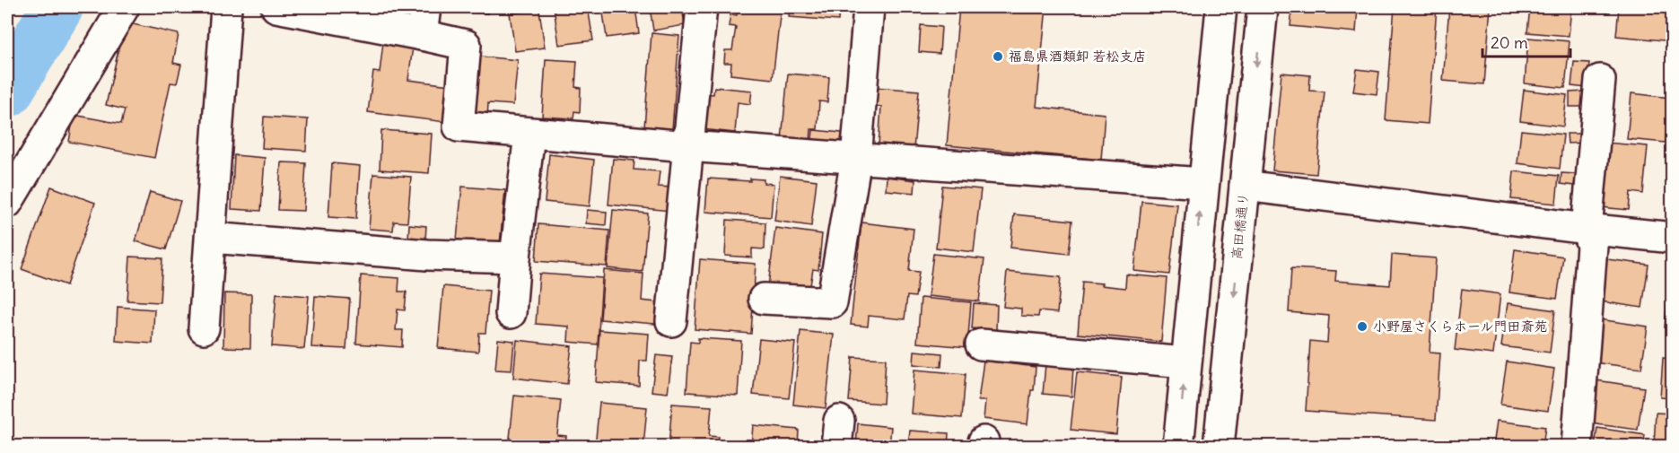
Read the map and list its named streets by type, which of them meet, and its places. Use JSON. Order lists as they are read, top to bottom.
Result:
{
  "streets": {
    "main road": ["高田橋通り"]
  },
  "places": ["福島県酒類卸 若松支店", "小野屋さくらホール門田斎苑"],
  "scale_bar": "20 m"
}
